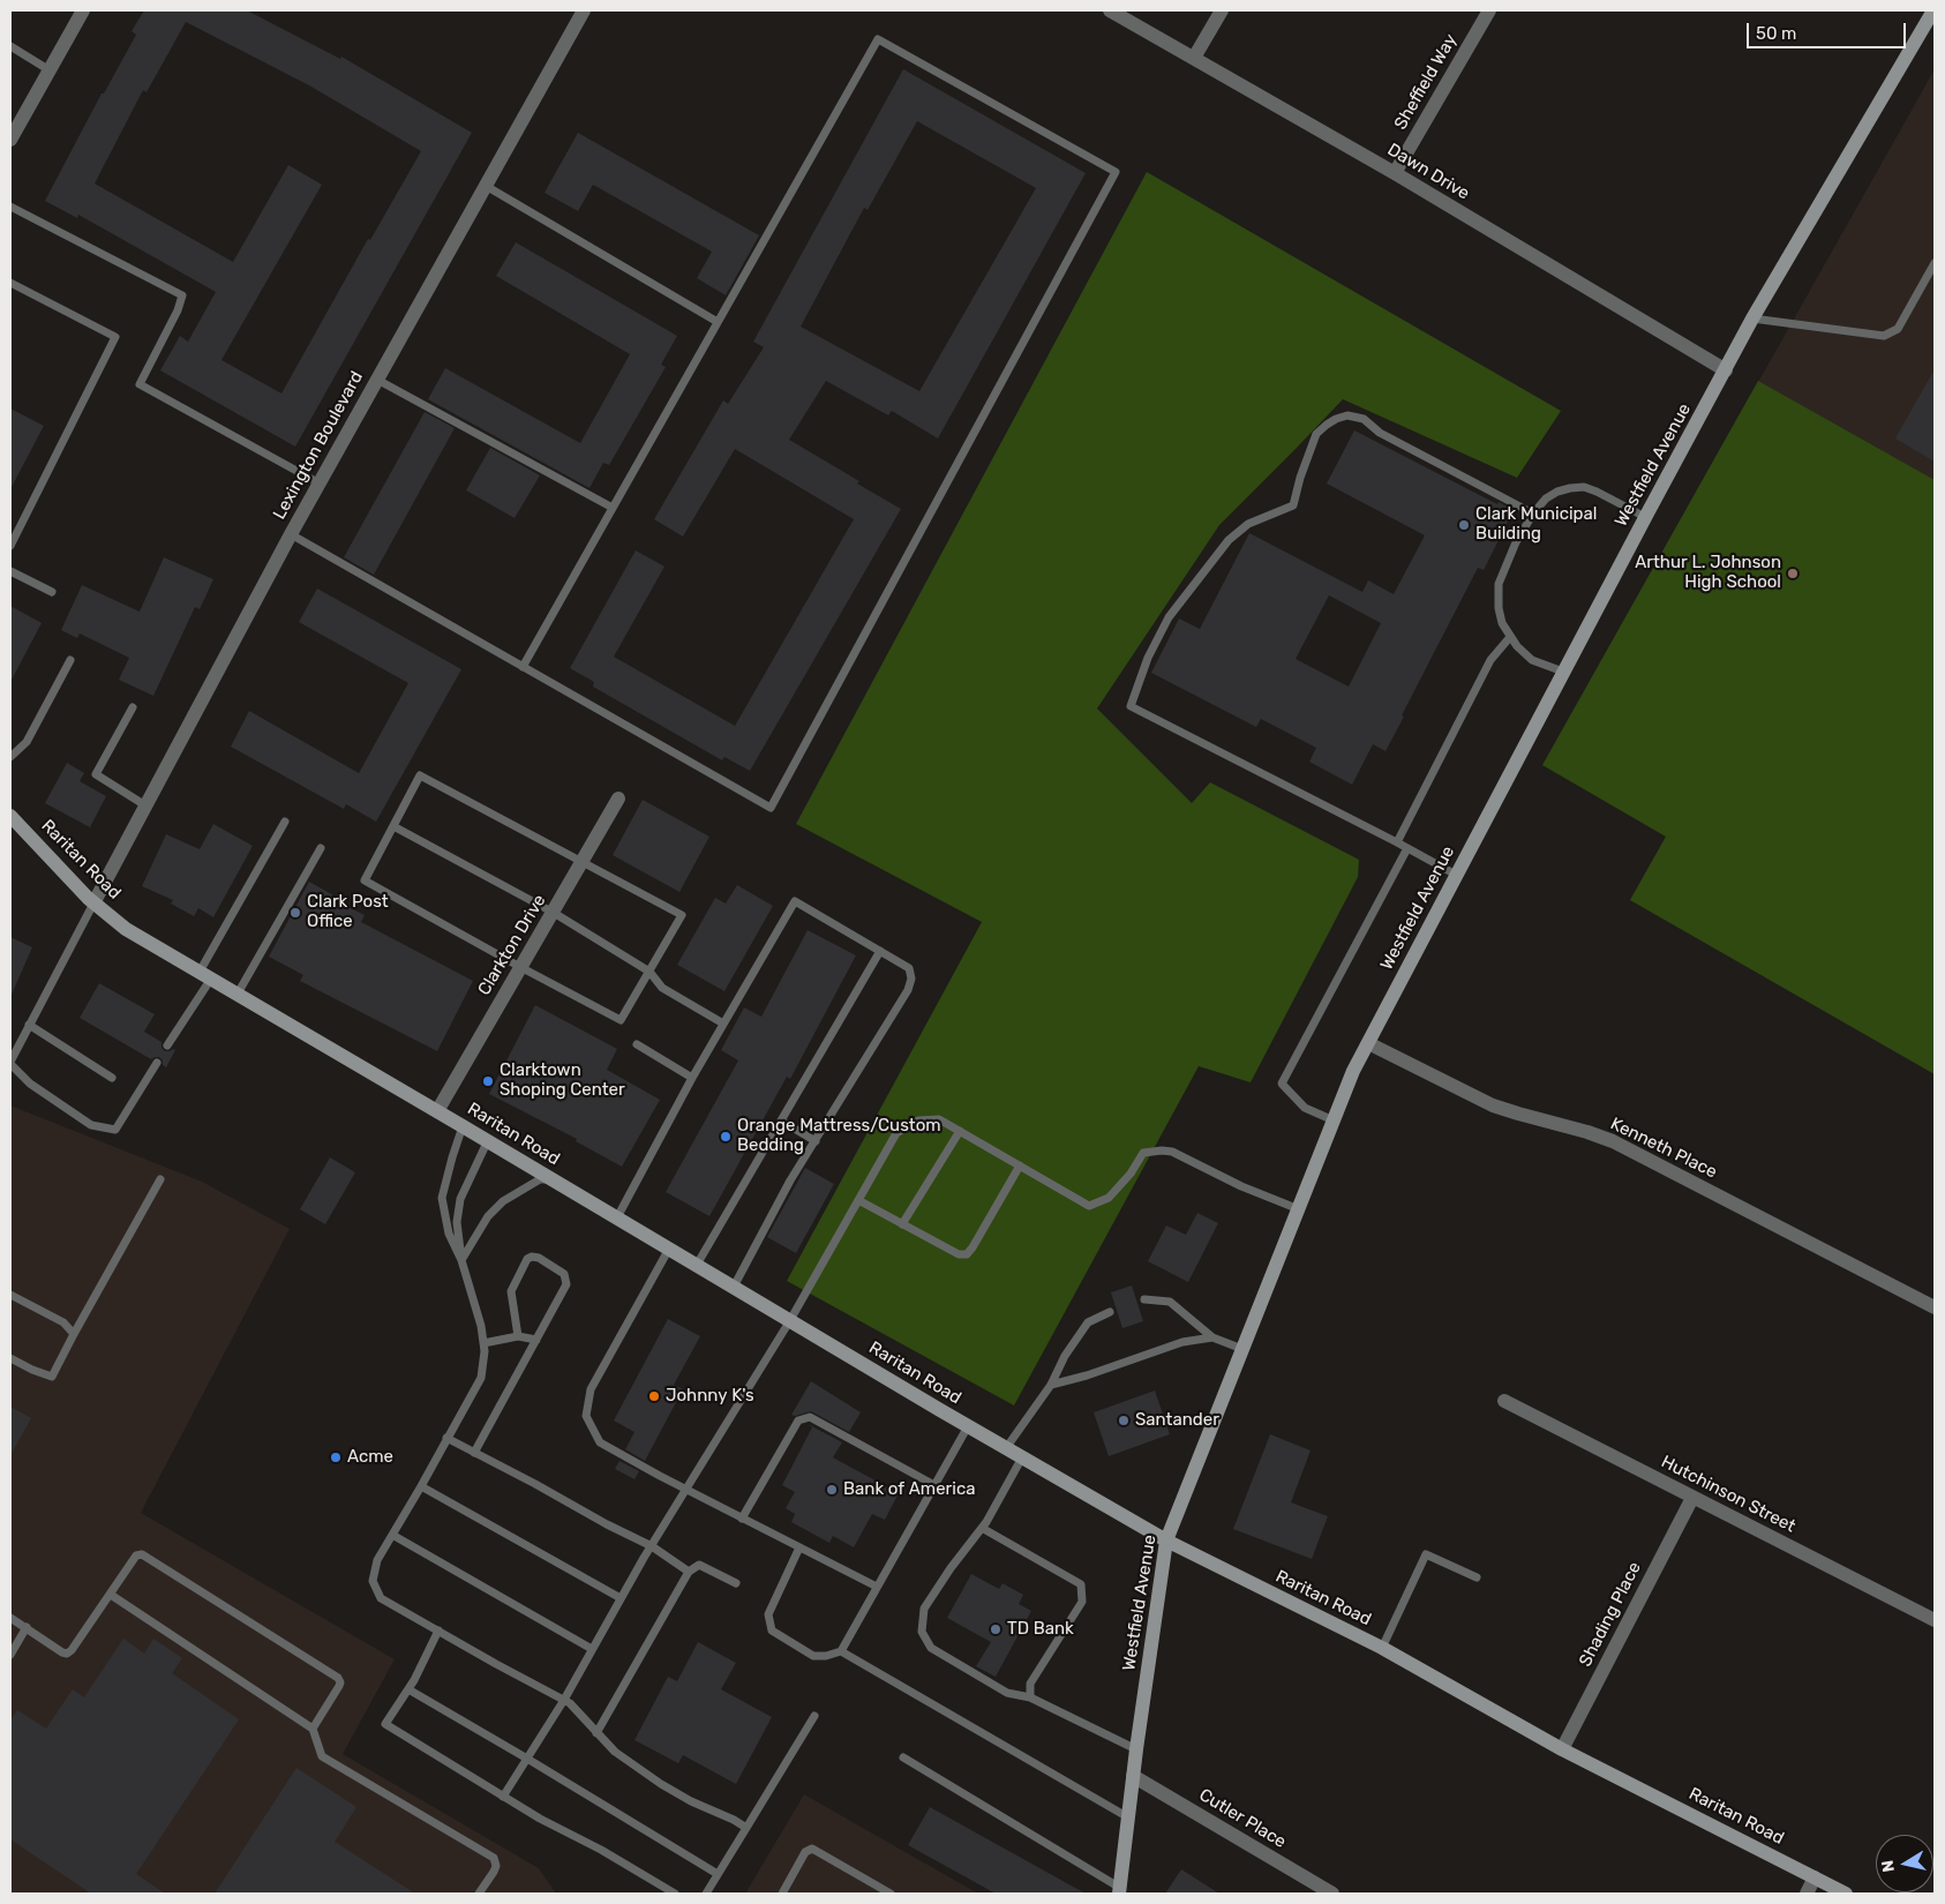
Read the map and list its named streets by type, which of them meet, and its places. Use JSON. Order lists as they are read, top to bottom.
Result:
{
  "streets": {
    "main road": ["Westfield Avenue", "Raritan Road"],
    "street": [
      "Sheffield Way",
      "Dawn Drive",
      "Lexington Boulevard",
      "Clarkton Drive",
      "Kenneth Place",
      "Hutchinson Street",
      "Shading Place",
      "Cutler Place"
    ]
  },
  "crossings": [
    ["Sheffield Way", "Dawn Drive"],
    ["Dawn Drive", "Westfield Avenue"],
    ["Lexington Boulevard", "Raritan Road"],
    ["Westfield Avenue", "Raritan Road"],
    ["Westfield Avenue", "Kenneth Place"],
    ["Westfield Avenue", "Cutler Place"],
    ["Raritan Road", "Clarkton Drive"],
    ["Raritan Road", "Shading Place"],
    ["Hutchinson Street", "Shading Place"]
  ],
  "places": [
    "Clark Municipal Building",
    "Arthur L. Johnson High School",
    "Clark Post Office",
    "Clarktown Shoping Center",
    "Orange Mattress/Custom Bedding",
    "Johnny K's",
    "Santander",
    "Acme",
    "Bank of America",
    "TD Bank"
  ],
  "scale_bar": "50 m",
  "north": "left"
}
